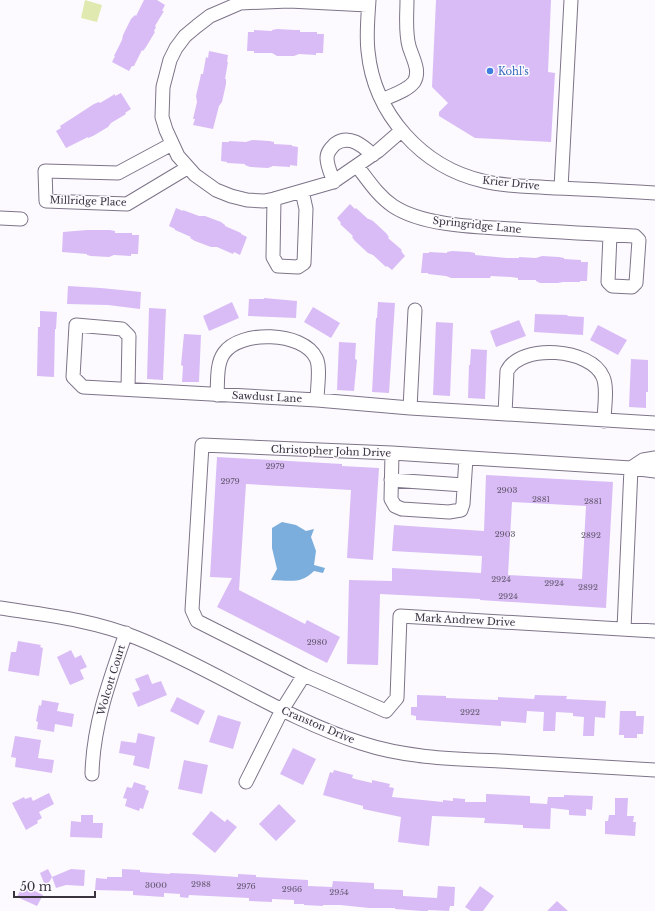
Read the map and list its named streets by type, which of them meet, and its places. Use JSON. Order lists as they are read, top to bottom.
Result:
{
  "streets": {
    "street": [
      "Krier Drive",
      "Millridge Place",
      "Springridge Lane",
      "Sawdust Lane",
      "Christopher John Drive",
      "Mark Andrew Drive",
      "Wolcott Court",
      "Cranston Drive"
    ]
  },
  "crossings": [
    ["Christopher John Drive", "Mark Andrew Drive"],
    ["Wolcott Court", "Cranston Drive"]
  ],
  "places": ["Kohl's"],
  "house_numbers": [
    "2979",
    "2979",
    "2903",
    "2881",
    "2881",
    "2903",
    "2892",
    "2924",
    "2924",
    "2892",
    "2924",
    "2980",
    "2922",
    "2988",
    "3000",
    "2976",
    "2966",
    "2954"
  ],
  "scale_bar": "50 m"
}
